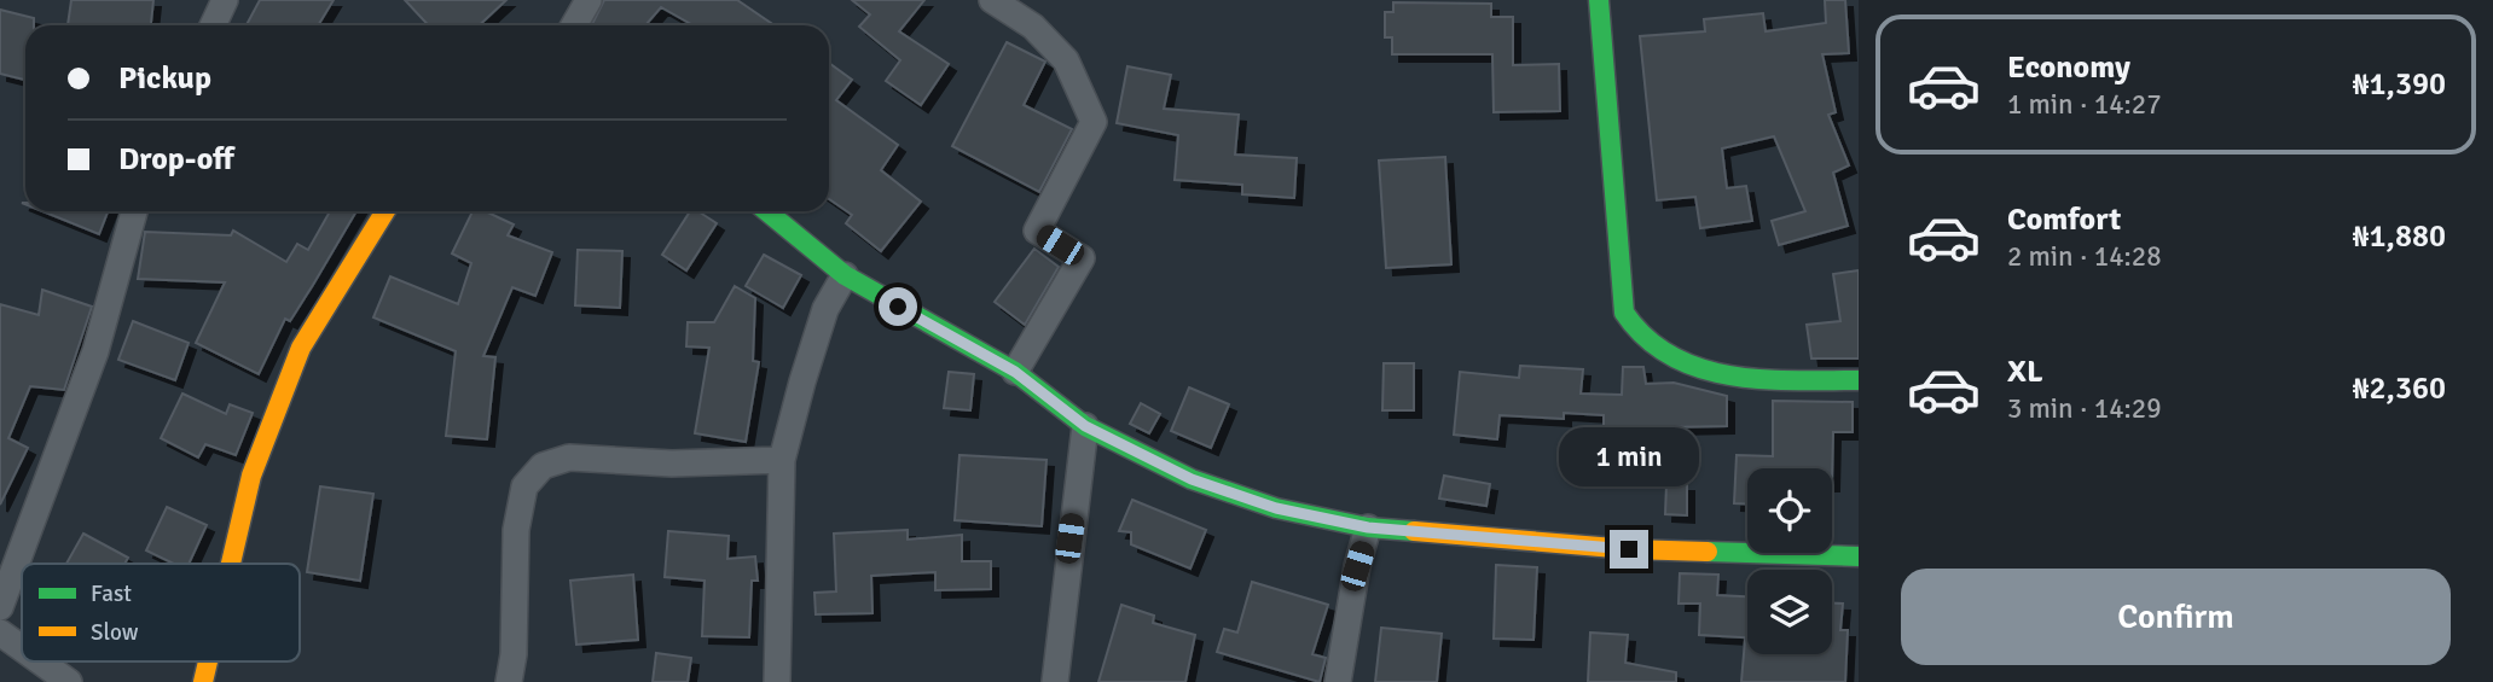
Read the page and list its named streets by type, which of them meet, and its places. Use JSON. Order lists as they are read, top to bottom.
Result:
{
  "legend": ["Fast", "Slow"],
  "page": {
    "list": [
      {
        "name": "Economy",
        "note": "1 min · 14:27",
        "value": "₦1,390"
      },
      {
        "name": "Comfort",
        "note": "2 min · 14:28",
        "value": "₦1,880"
      },
      {
        "name": "XL",
        "note": "3 min · 14:29",
        "value": "₦2,360"
      }
    ],
    "banner": ["Pickup", "Drop-off"],
    "bubble": "1 min",
    "buttons": "Confirm"
  }
}
